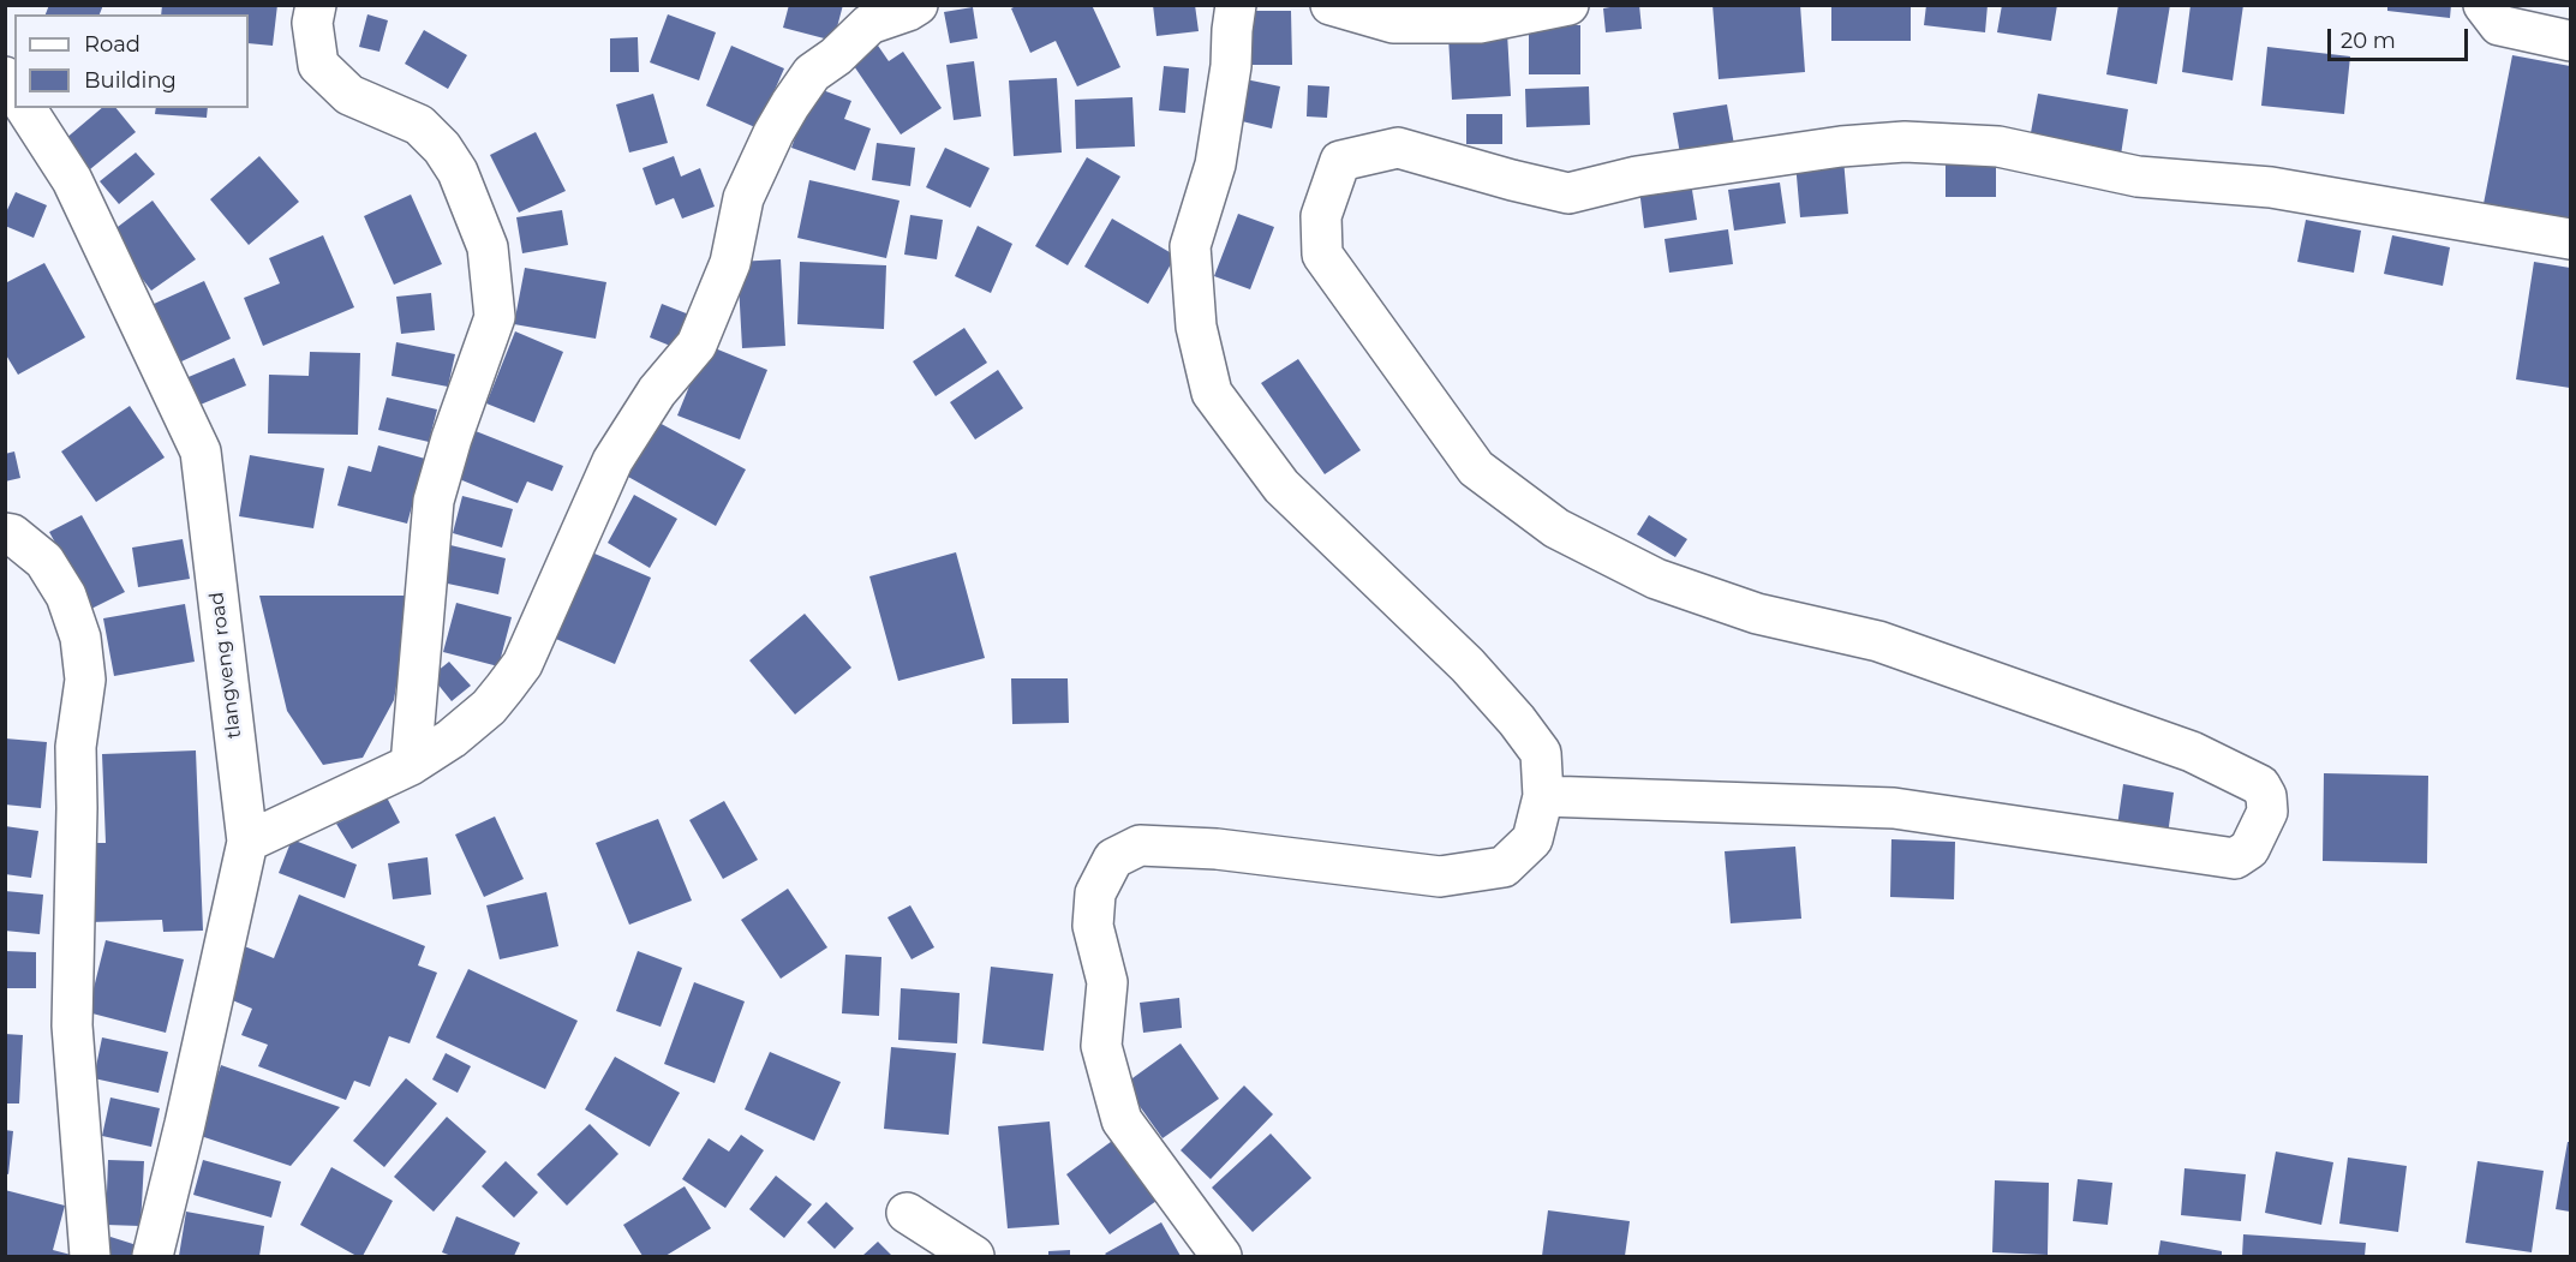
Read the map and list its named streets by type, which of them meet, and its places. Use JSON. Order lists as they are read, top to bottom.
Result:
{
  "streets": {
    "street": ["tlangveng road"]
  },
  "legend": ["Road", "Building"],
  "scale_bar": "20 m"
}
